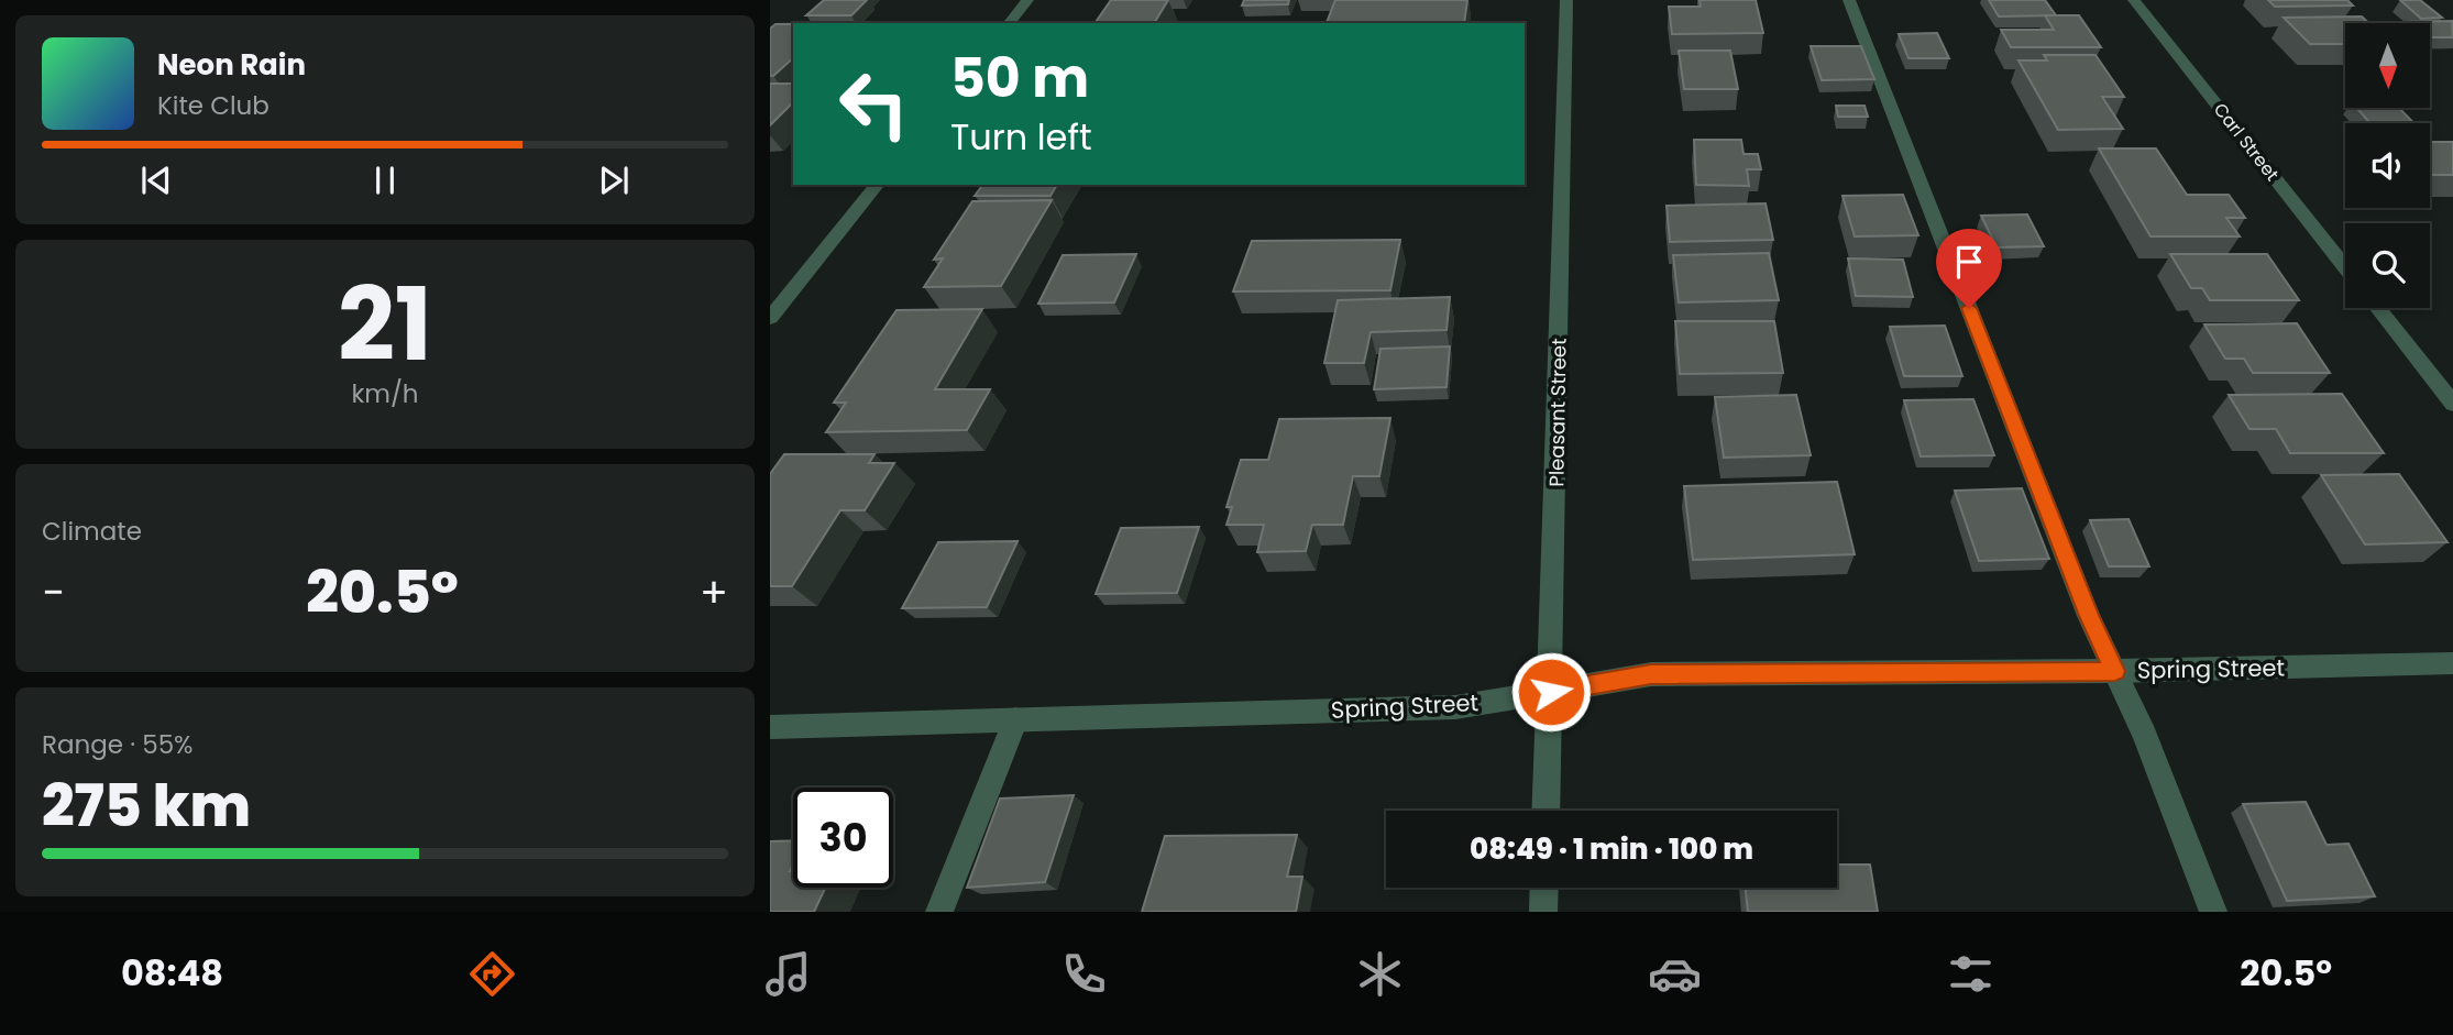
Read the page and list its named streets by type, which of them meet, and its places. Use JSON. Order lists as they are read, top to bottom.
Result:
{
  "streets": {
    "street": ["Carl Street", "Pleasant Street", "Spring Street"]
  },
  "crossings": [
    ["Pleasant Street", "Spring Street"]
  ],
  "north": "bottom",
  "page": {
    "turn": ["50 m", "Turn left"],
    "song": ["Neon Rain", "Kite Club"],
    "tile": [
      ["21", "km/h"],
      "Climate",
      ["Range · 55%", "275 km"]
    ],
    "heat": ["−", "20.5°", "+"],
    "limit": "30",
    "trip": "08:49 · 1 min · 100 m",
    "tabs": ["08:48", "20.5°"]
  }
}
